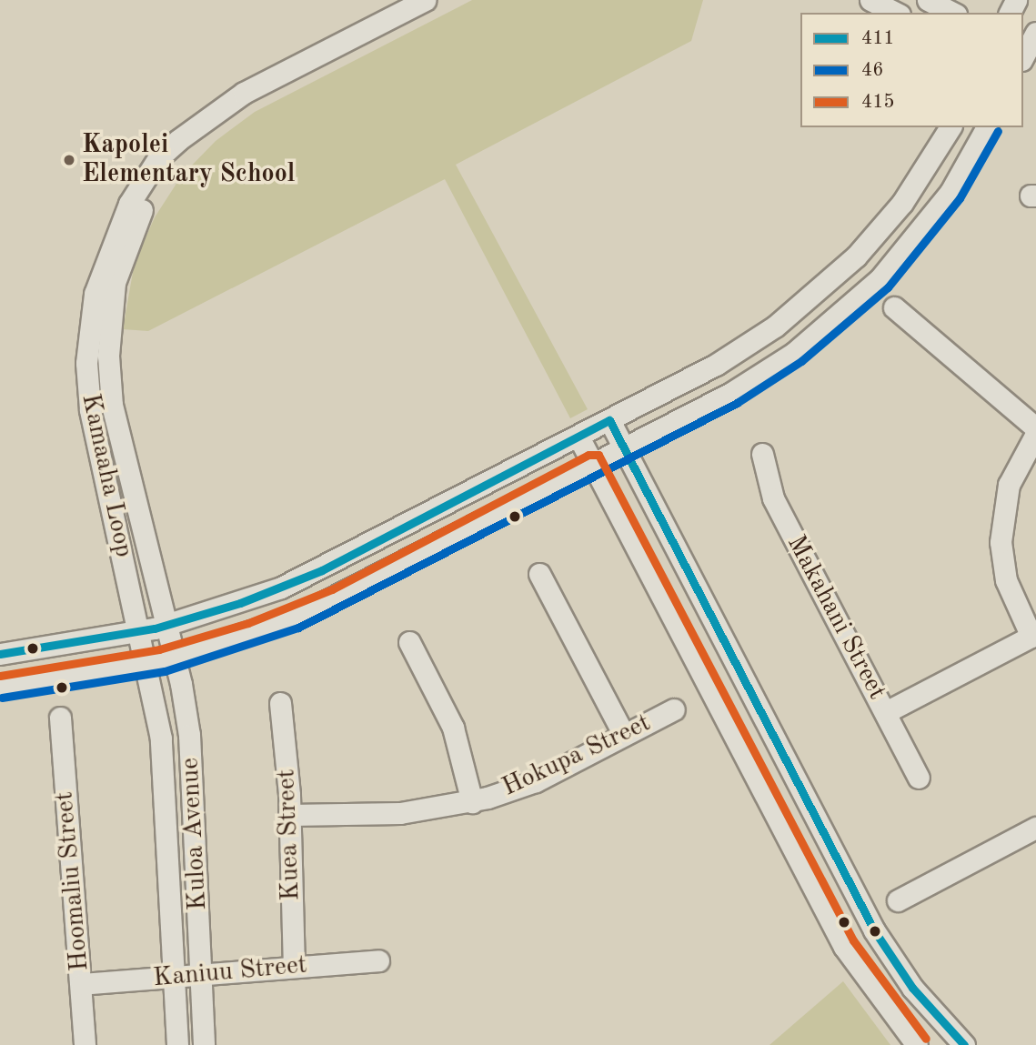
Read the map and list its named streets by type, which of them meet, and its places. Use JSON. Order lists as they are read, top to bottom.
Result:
{
  "streets": {
    "street": [
      "Kamaaha Loop",
      "Makahani Street",
      "Hokupa Street",
      "Kuloa Avenue",
      "Kuea Street",
      "Hoomaliu Street",
      "Kaniuu Street"
    ]
  },
  "crossings": [
    ["Kamaaha Loop", "Kuloa Avenue"],
    ["Hokupa Street", "Kuea Street"],
    ["Kuloa Avenue", "Kaniuu Street"],
    ["Kuea Street", "Kaniuu Street"],
    ["Hoomaliu Street", "Kaniuu Street"]
  ],
  "places": ["Kapolei Elementary School"],
  "lines": ["transit line 46", "transit line 411", "transit line 415"],
  "legend": ["411", "46", "415"]
}
